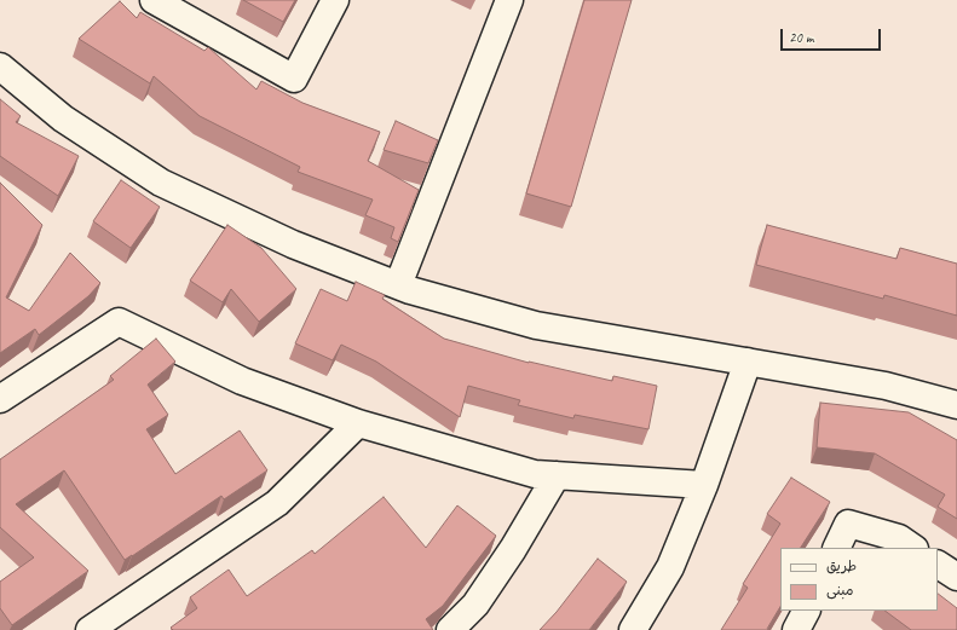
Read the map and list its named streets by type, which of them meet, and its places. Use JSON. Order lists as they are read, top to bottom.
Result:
{
  "legend": ["طريق", "مبنى"],
  "scale_bar": "20 m"
}
